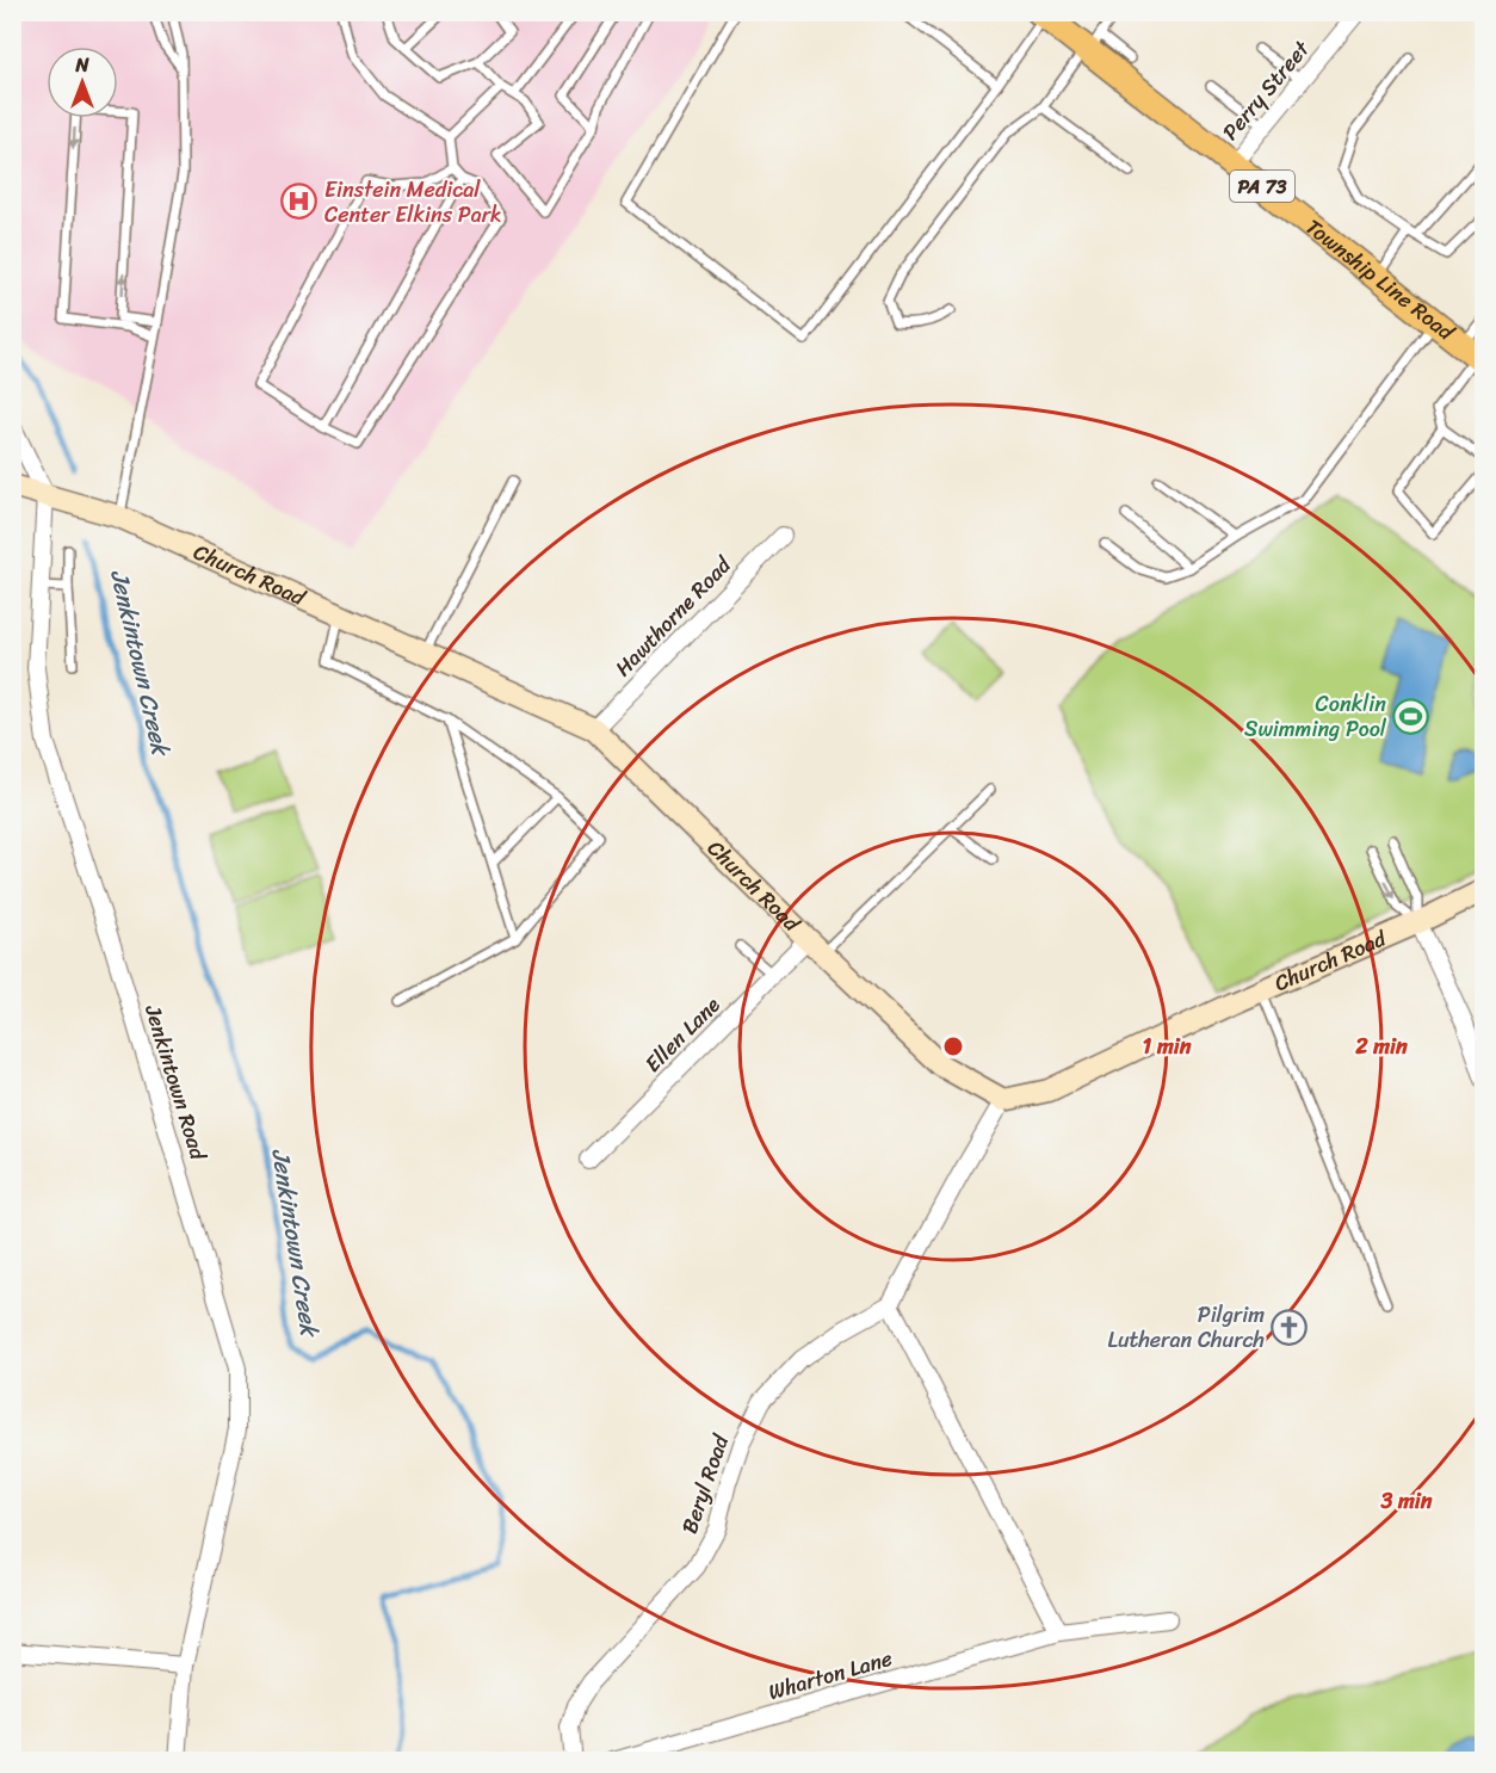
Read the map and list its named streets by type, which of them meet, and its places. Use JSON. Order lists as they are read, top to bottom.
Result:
{
  "streets": {
    "main road": ["PA 73", "Township Line Road"],
    "street": [
      "Perry Street",
      "Church Road",
      "Hawthorne Road",
      "Ellen Lane",
      "Jenkintown Road",
      "Beryl Road",
      "Wharton Lane"
    ]
  },
  "crossings": [
    ["Perry Street", "Township Line Road"],
    ["Church Road", "Hawthorne Road"],
    ["Church Road", "Ellen Lane"],
    ["Church Road", "Jenkintown Road"]
  ],
  "water": ["Jenkintown Creek"],
  "places": {
    "hospital": ["Einstein Medical Center Elkins Park"],
    "sports": ["Conklin Swimming Pool"],
    "church": ["Pilgrim Lutheran Church"]
  },
  "north": "top",
  "rings": ["1 min", "2 min", "3 min"]
}
